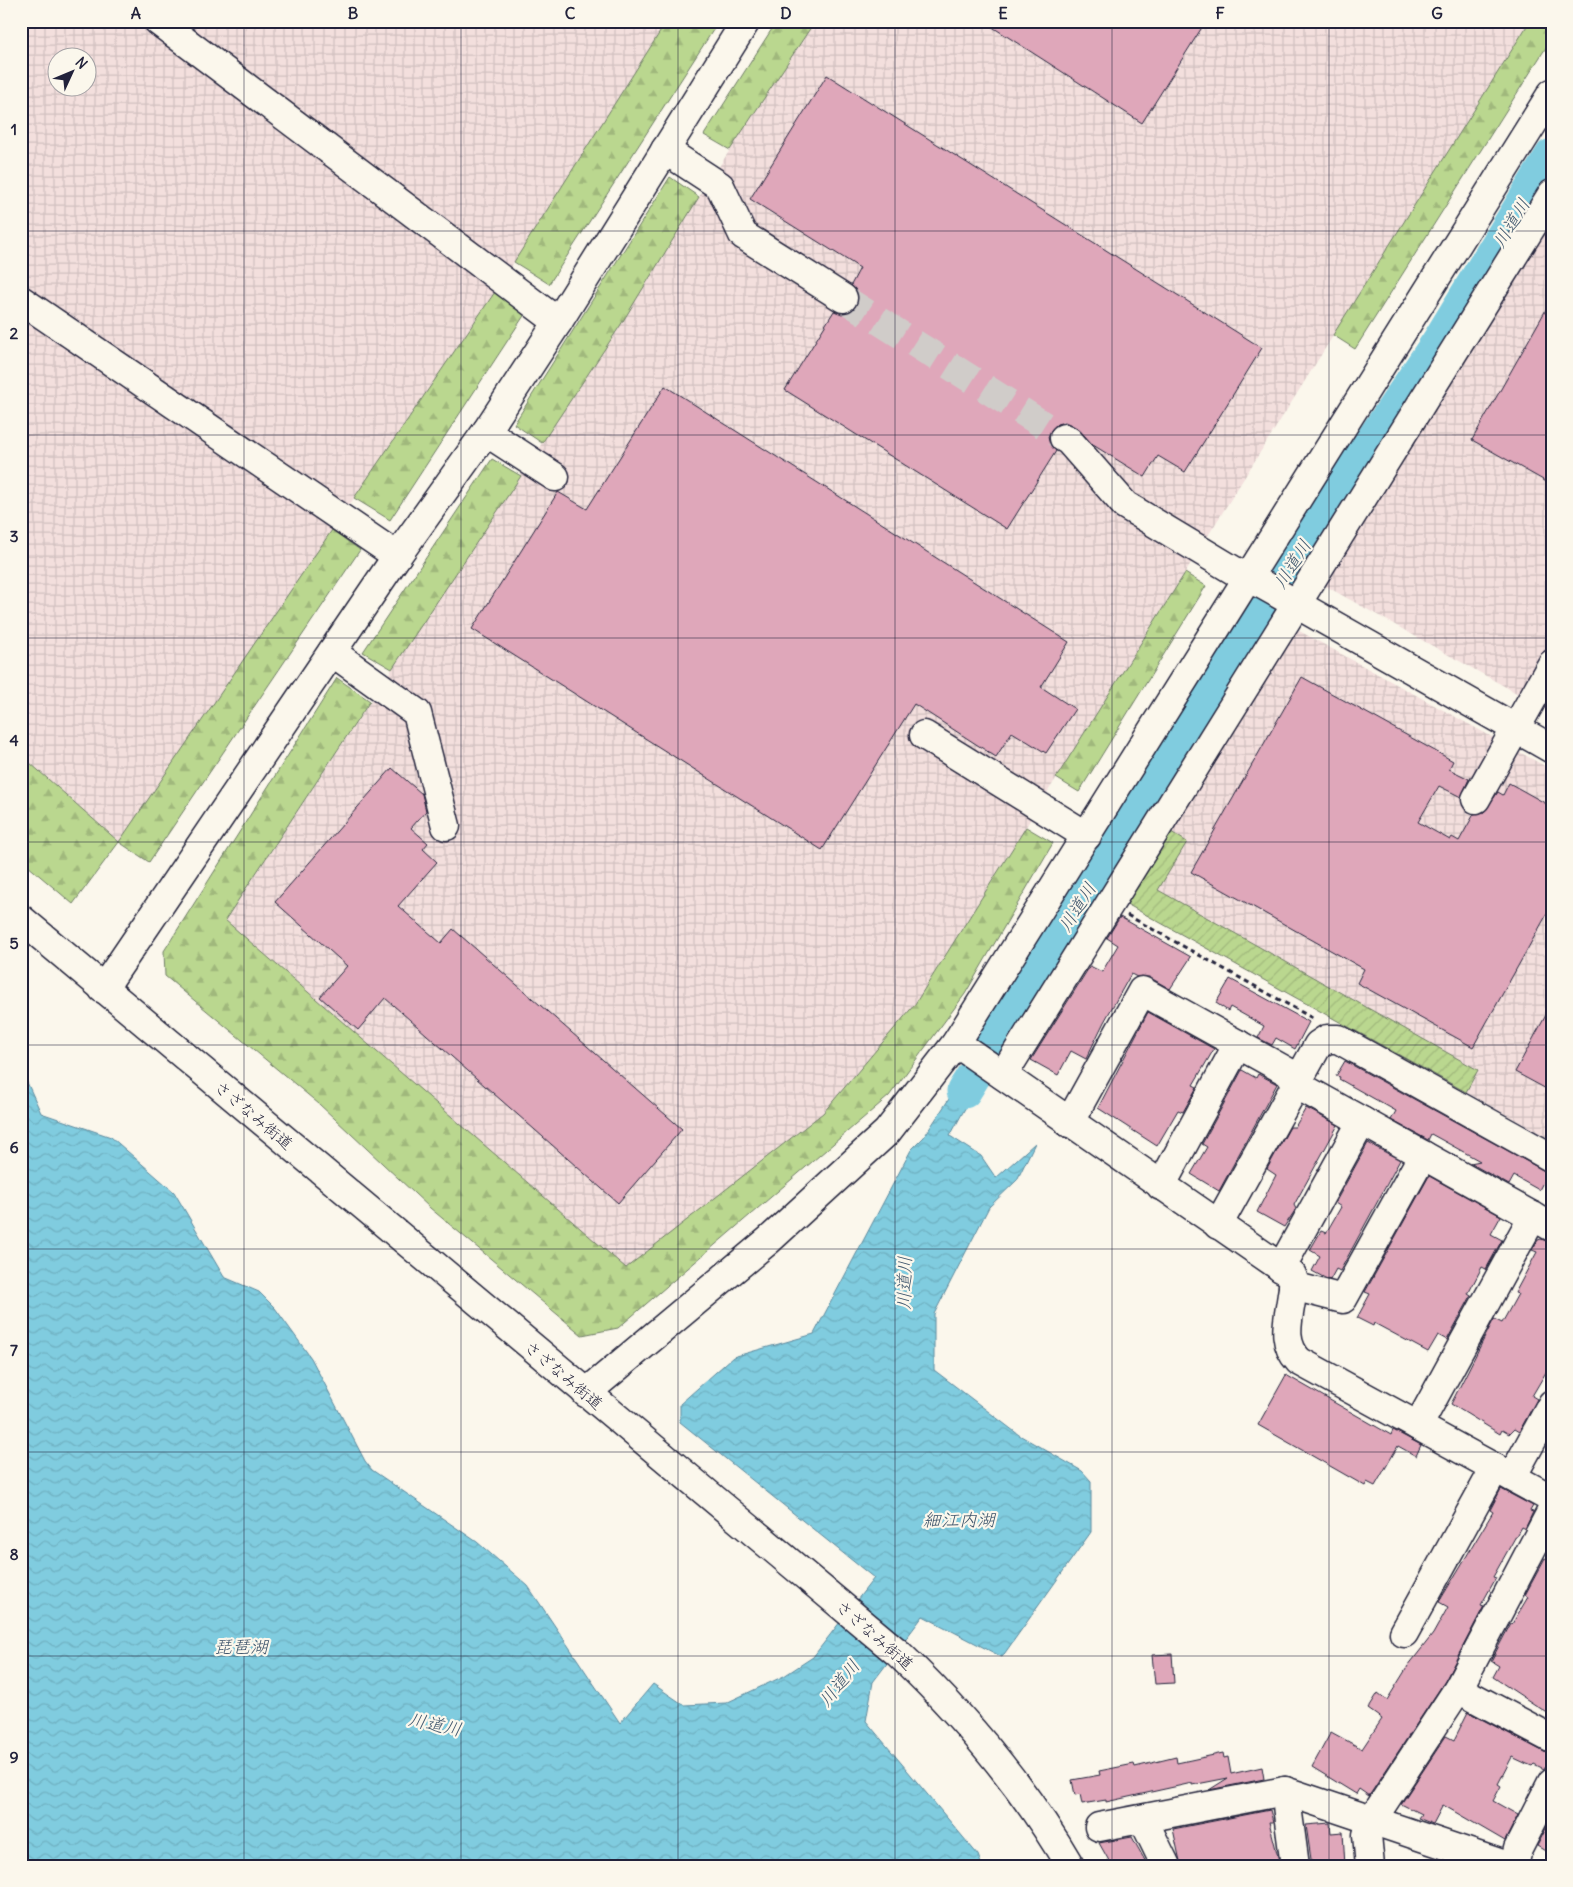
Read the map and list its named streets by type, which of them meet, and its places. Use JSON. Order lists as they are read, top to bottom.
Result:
{
  "streets": {
    "street": ["さざなみ街道"]
  },
  "water": ["川道川", "細江内湖", "琵琶湖"],
  "north": "top right",
  "grid": {
    "columns": [
      "A",
      "B",
      "C",
      "D",
      "E",
      "F",
      "G"
    ],
    "rows": [
      "1",
      "2",
      "3",
      "4",
      "5",
      "6",
      "7",
      "8",
      "9"
    ]
  }
}
